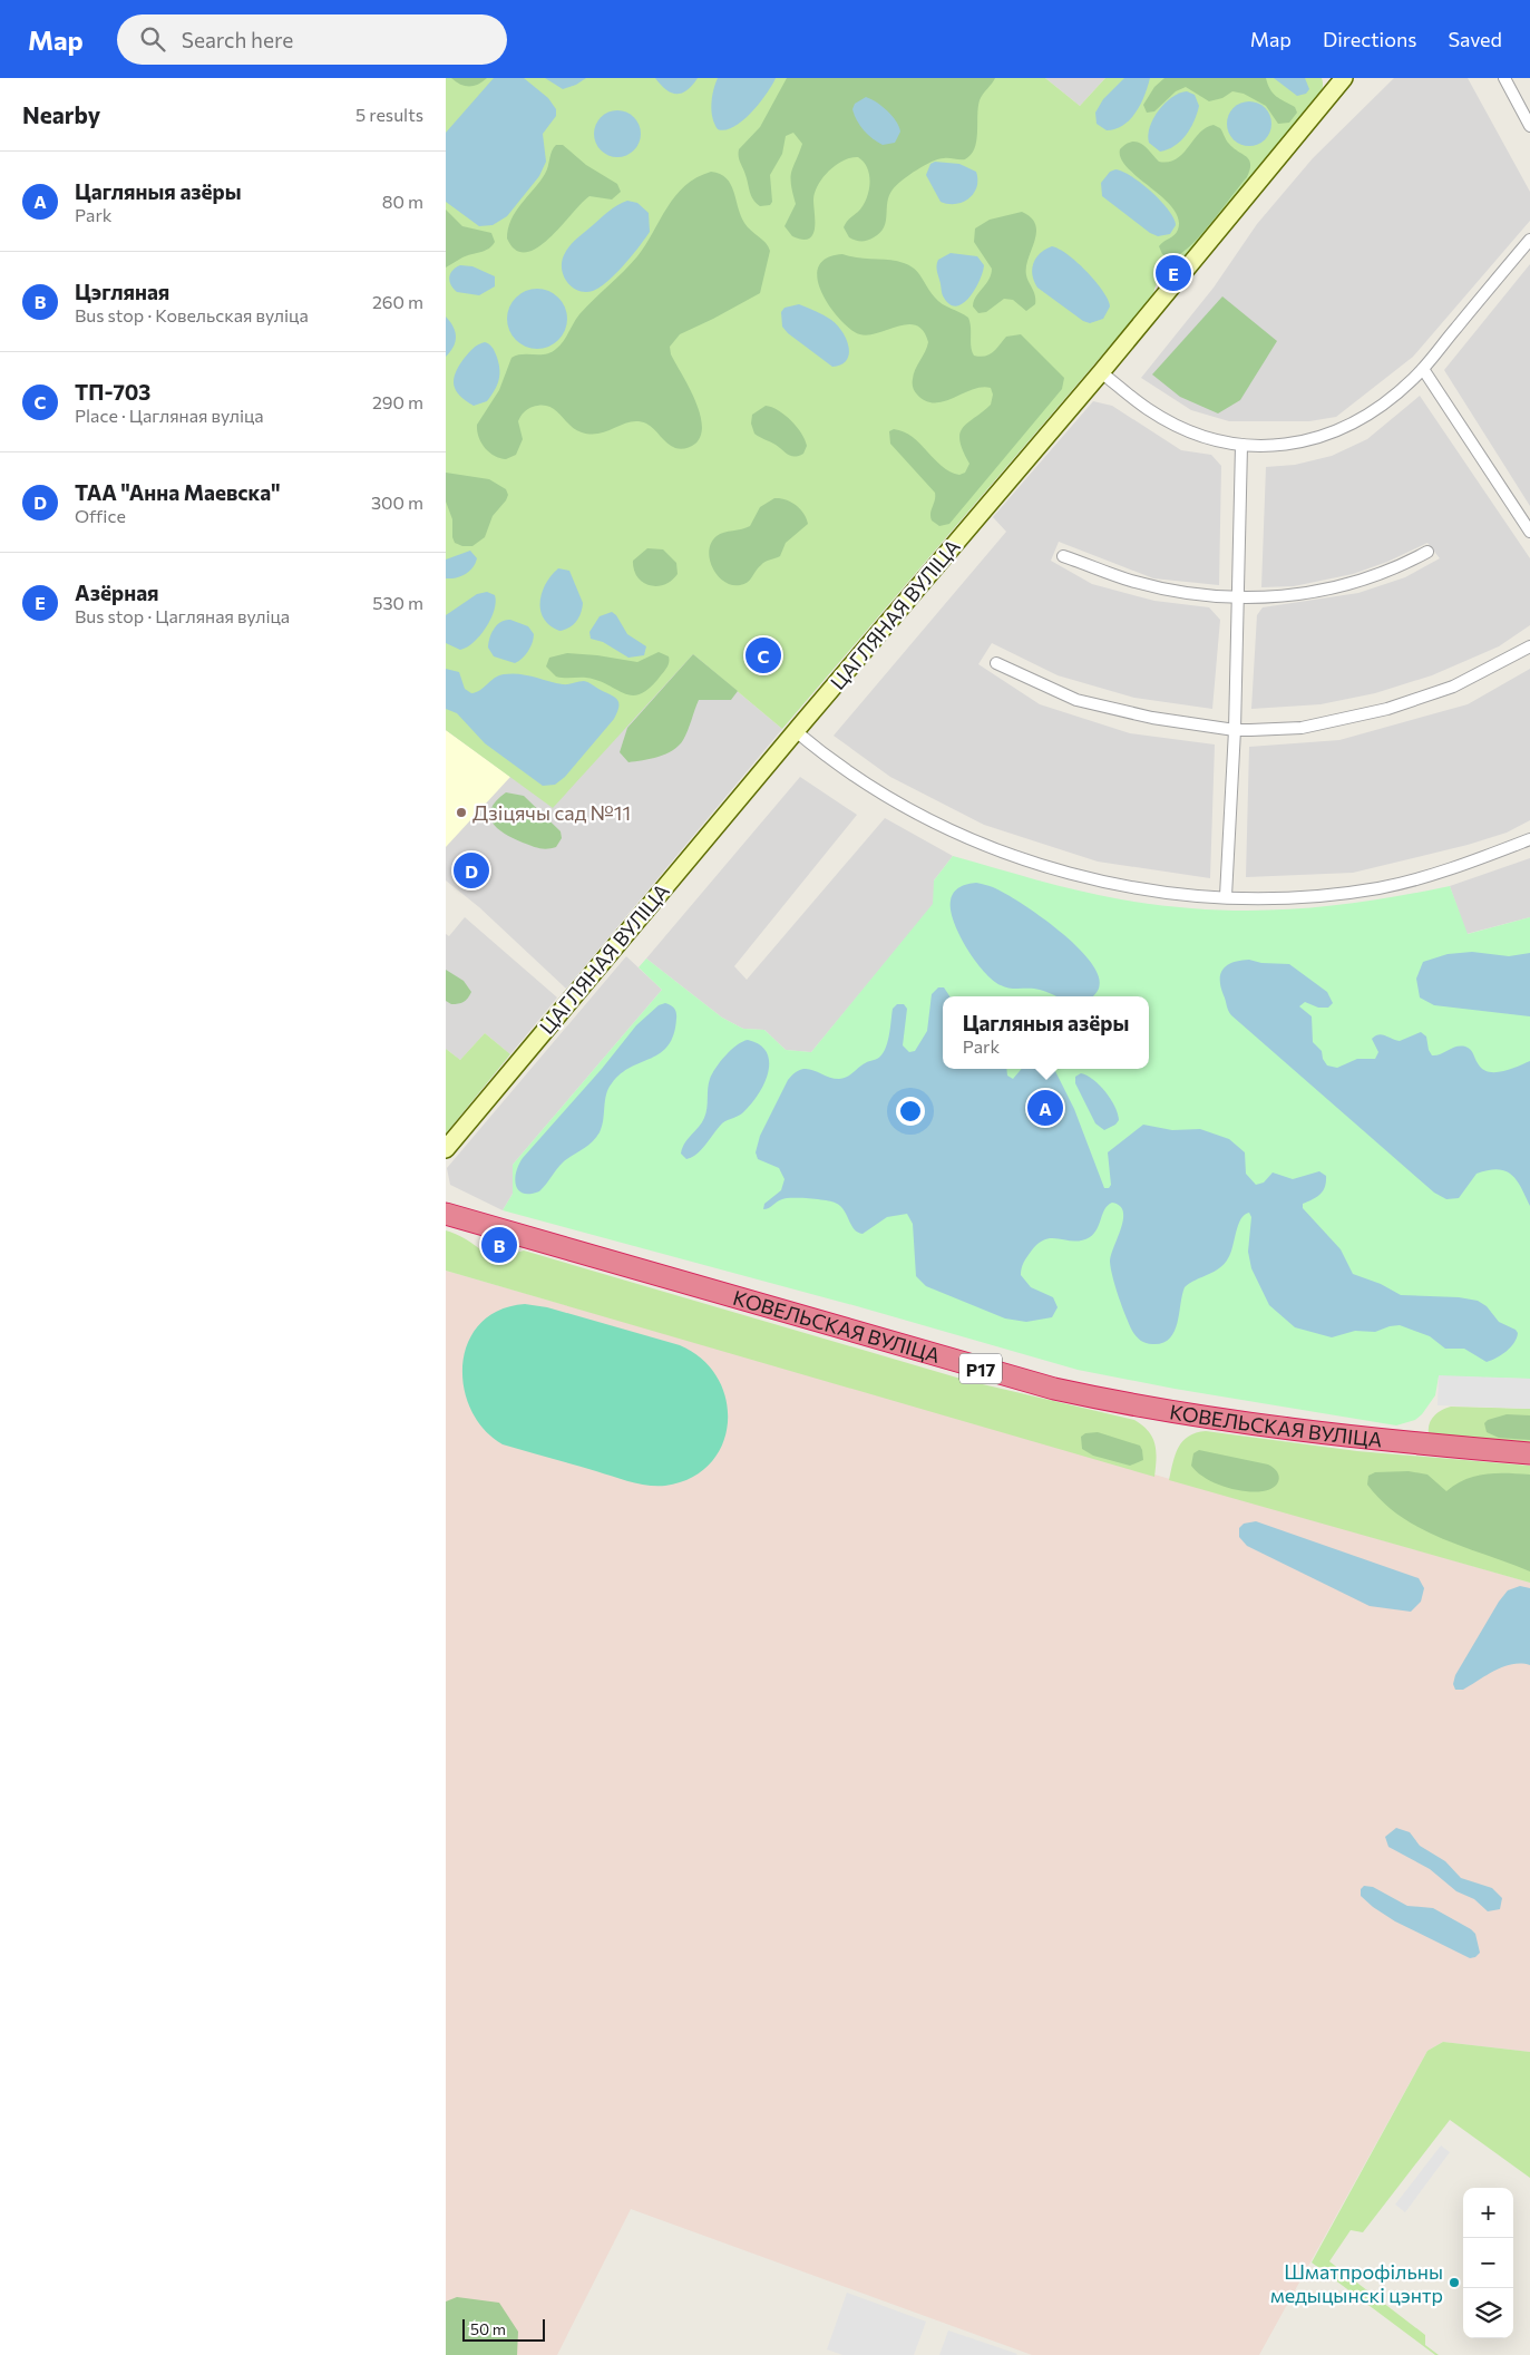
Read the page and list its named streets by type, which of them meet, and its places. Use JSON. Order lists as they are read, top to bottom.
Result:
{
  "streets": {
    "highway": ["КОВЕЛЬСКАЯ ВУЛІЦА", "Р17"],
    "street": ["ЦАГЛЯНАЯ ВУЛІЦА"]
  },
  "places": ["Дзіцячы сад №11", "Шматпрофільны медыцынскі цэнтр"],
  "scale_bar": "50 m",
  "page": {
    "header": "Map",
    "search": "Search here",
    "nav": ["Map", "Directions", "Saved"],
    "heading": ["Nearby", "5 results"],
    "list": [
      {
        "mark": "A",
        "name": "Цагляныя азёры",
        "note": "Park",
        "value": "80 m"
      },
      {
        "mark": "B",
        "name": "Цэгляная",
        "note": "Bus stop · Ковельская вуліца",
        "value": "260 m"
      },
      {
        "mark": "C",
        "name": "ТП-703",
        "note": "Place · Цагляная вуліца",
        "value": "290 m"
      },
      {
        "mark": "D",
        "name": "ТАА \"Анна Маевска\"",
        "note": "Office",
        "value": "300 m"
      },
      {
        "mark": "E",
        "name": "Азёрная",
        "note": "Bus stop · Цагляная вуліца",
        "value": "530 m"
      }
    ],
    "pins": [
      "E",
      "C",
      "D",
      "A",
      "B"
    ],
    "popup": ["Цагляныя азёры", "Park"],
    "map_buttons": ["+", "−"],
    "scale": "50 m"
  }
}
